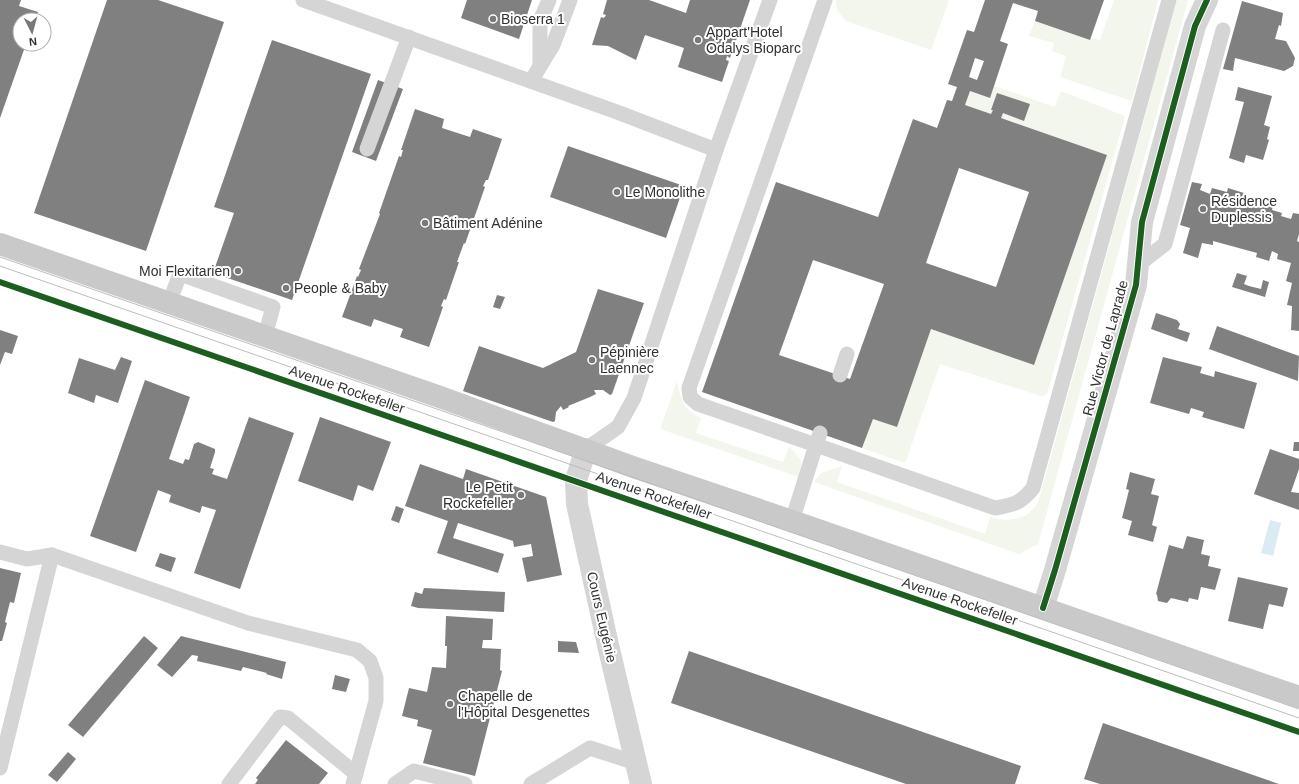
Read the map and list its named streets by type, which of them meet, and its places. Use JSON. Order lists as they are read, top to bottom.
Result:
{
  "streets": {
    "main road": ["Avenue Rockefeller"],
    "street": ["Rue Victor de Laprade", "Cours Eugénie"]
  },
  "crossings": [
    ["Rue Victor de Laprade", "Avenue Rockefeller"],
    ["Avenue Rockefeller", "Cours Eugénie"]
  ],
  "places": [
    "Bioserra 1",
    "Appart'Hotel Odalys Bioparc",
    "Le Monolithe",
    "Résidence Duplessis",
    "Bâtiment Adénine",
    "Moi Flexitarien",
    "People & Baby",
    "Pépinière Laennec",
    "Le Petit Rockefeller",
    "Chapelle de l'Hôpital Desgenettes"
  ],
  "north": "bottom"
}
